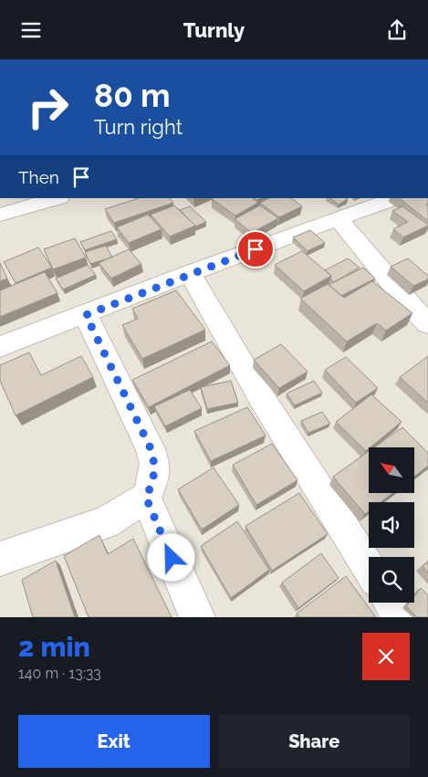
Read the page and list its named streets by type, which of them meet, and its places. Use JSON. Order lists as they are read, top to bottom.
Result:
{
  "north": "top left",
  "page": {
    "header": "Turnly",
    "turn": ["80 m", "Turn right"],
    "then": "Then",
    "heading": ["2 min", "140 m · 13:33"],
    "buttons": ["Exit", "Share"]
  }
}
